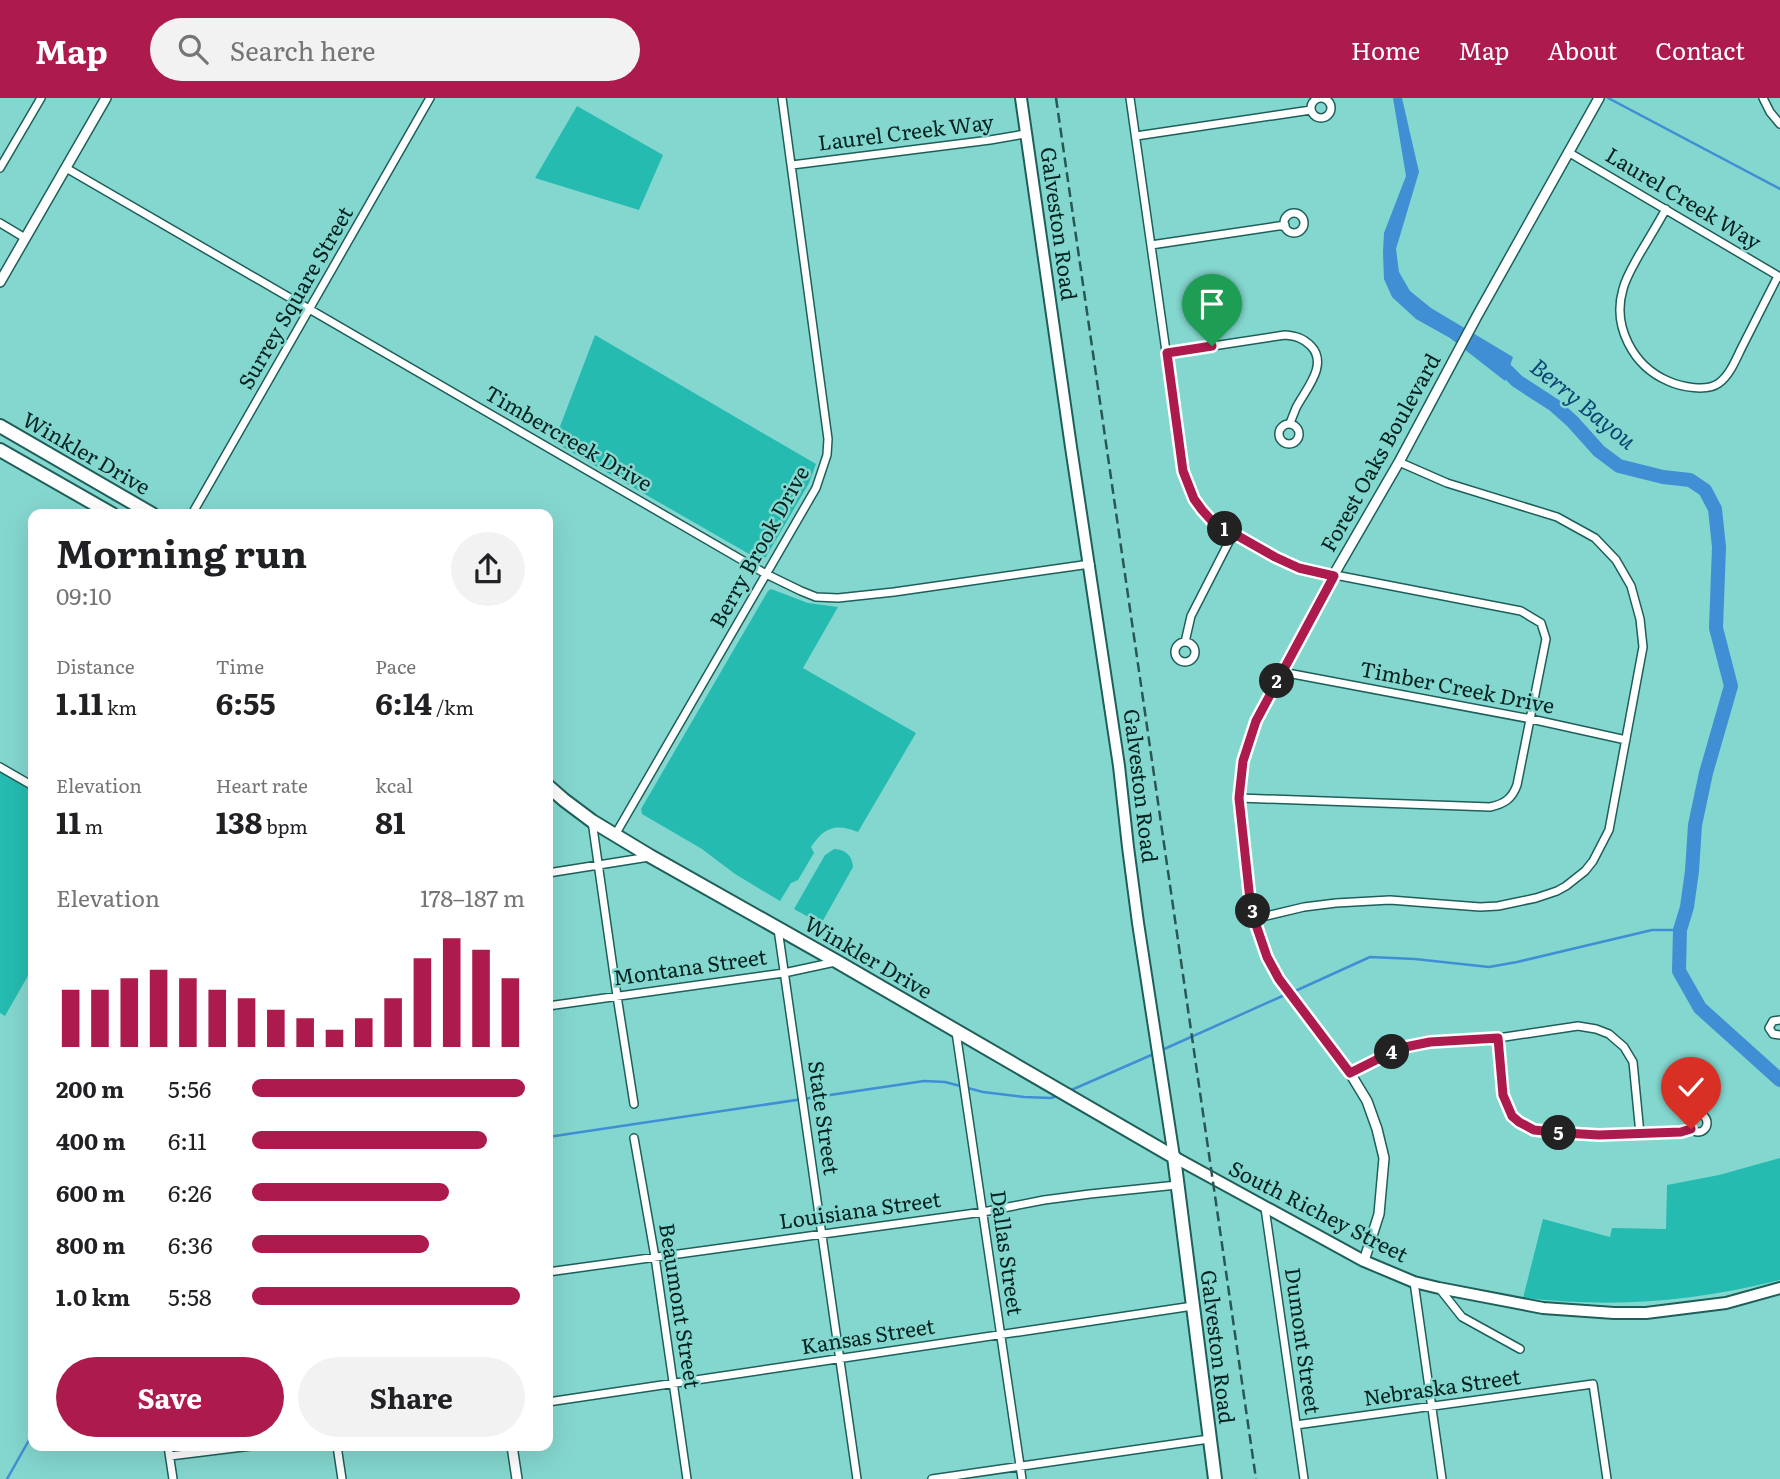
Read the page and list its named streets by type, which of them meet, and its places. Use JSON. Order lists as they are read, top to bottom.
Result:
{
  "streets": {
    "main road": ["Galveston Road", "Winkler Drive", "South Richey Street"],
    "street": [
      "Laurel Creek Way",
      "Surrey Square Street",
      "Timbercreek Drive",
      "Forest Oaks Boulevard",
      "Berry Brook Drive",
      "Timber Creek Drive",
      "Montana Street",
      "State Street",
      "Louisiana Street",
      "Dallas Street",
      "Beaumont Street",
      "Kansas Street",
      "Dumont Street",
      "Nebraska Street"
    ]
  },
  "crossings": [
    ["Laurel Creek Way", "Galveston Road"],
    ["Laurel Creek Way", "Forest Oaks Boulevard"],
    ["Laurel Creek Way", "Berry Brook Drive"],
    ["Galveston Road", "Timbercreek Drive"],
    ["Galveston Road", "Winkler Drive"],
    ["Galveston Road", "Louisiana Street"],
    ["Galveston Road", "South Richey Street"],
    ["Galveston Road", "Kansas Street"],
    ["Surrey Square Street", "Timbercreek Drive"],
    ["Timbercreek Drive", "Berry Brook Drive"],
    ["Forest Oaks Boulevard", "Timber Creek Drive"],
    ["Forest Oaks Boulevard", "South Richey Street"],
    ["Winkler Drive", "Berry Brook Drive"],
    ["Winkler Drive", "Montana Street"],
    ["Winkler Drive", "State Street"],
    ["Winkler Drive", "South Richey Street"],
    ["Winkler Drive", "Dallas Street"],
    ["Montana Street", "State Street"],
    ["State Street", "Louisiana Street"],
    ["State Street", "Kansas Street"],
    ["Louisiana Street", "Dallas Street"],
    ["Louisiana Street", "Beaumont Street"],
    ["South Richey Street", "Dumont Street"],
    ["Dallas Street", "Kansas Street"],
    ["Beaumont Street", "Kansas Street"],
    ["Dumont Street", "Nebraska Street"]
  ],
  "water": ["Berry Bayou"],
  "page": {
    "header": "Map",
    "search": "Search here",
    "nav": [
      "Home",
      "Map",
      "About",
      "Contact"
    ],
    "heading": ["Morning run", "09:10"],
    "pins": [
      "1",
      "2",
      "3",
      "4",
      "5"
    ],
    "stats": [
      ["Distance", "1.11 km"],
      ["Time", "6:55"],
      ["Pace", "6:14 /km"],
      ["Elevation", "11 m"],
      ["Heart rate", "138 bpm"],
      ["kcal", "81"]
    ],
    "chart": ["Elevation", "178–187 m"],
    "list": [
      {
        "name": "200 m",
        "note": "5:56"
      },
      {
        "name": "400 m",
        "note": "6:11"
      },
      {
        "name": "600 m",
        "note": "6:26"
      },
      {
        "name": "800 m",
        "note": "6:36"
      },
      {
        "name": "1.0 km",
        "note": "5:58"
      }
    ],
    "buttons": ["Save", "Share"]
  }
}
